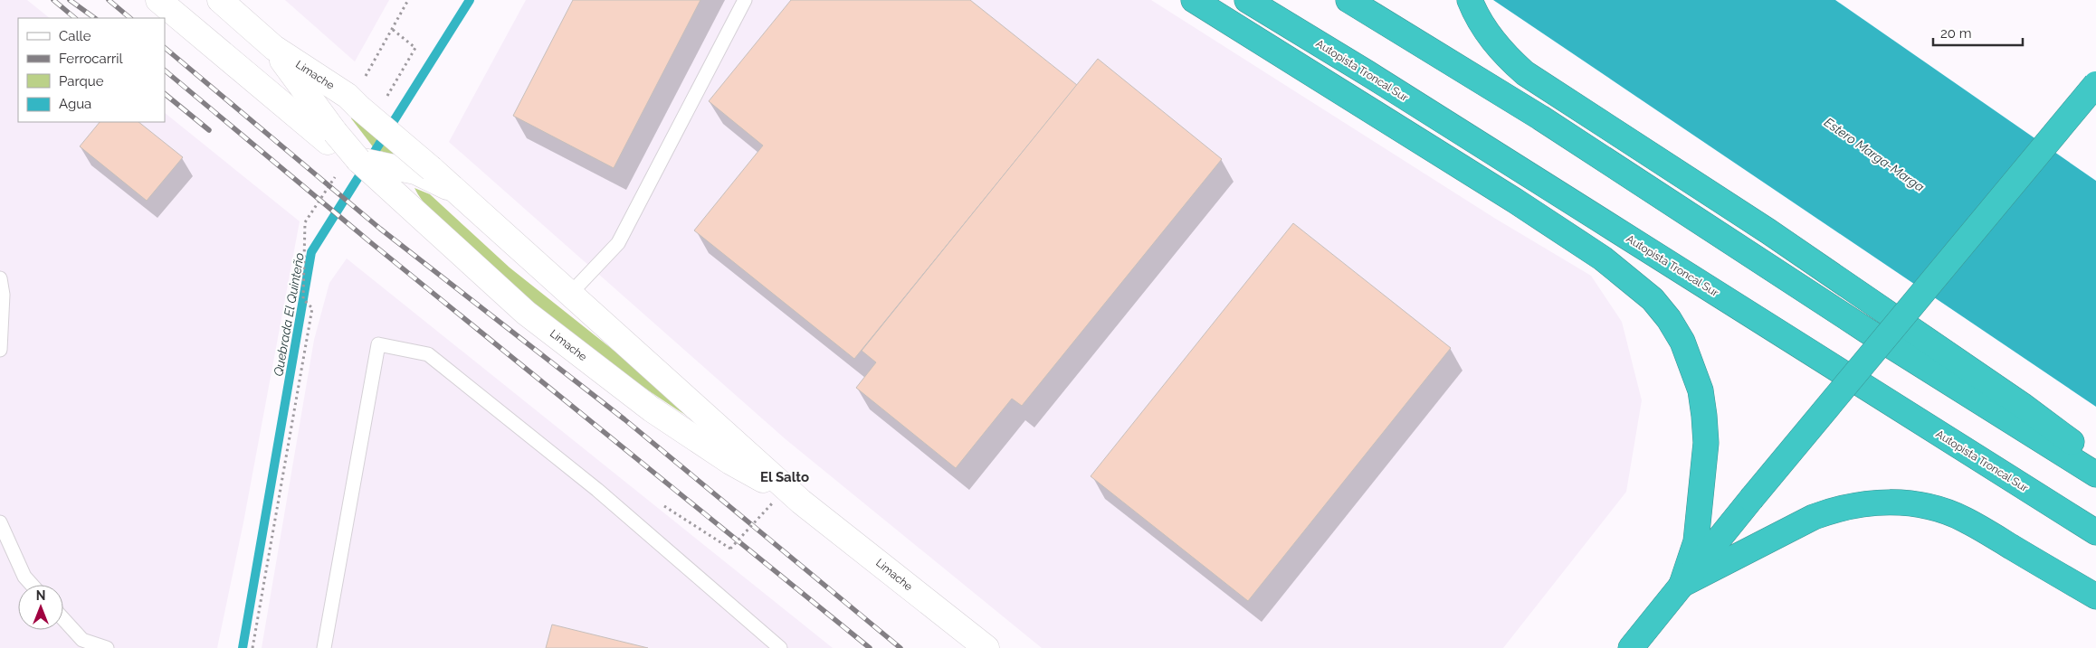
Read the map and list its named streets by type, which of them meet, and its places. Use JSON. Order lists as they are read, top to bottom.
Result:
{
  "streets": {
    "highway": ["Autopista Troncal Sur"],
    "main road": ["Limache"]
  },
  "districts": ["El Salto"],
  "water": ["Estero Marga-Marga", "Quebrada El Quinteño"],
  "legend": [
    "Calle",
    "Ferrocarril",
    "Parque",
    "Agua"
  ],
  "scale_bar": "20 m",
  "north": "top"
}
